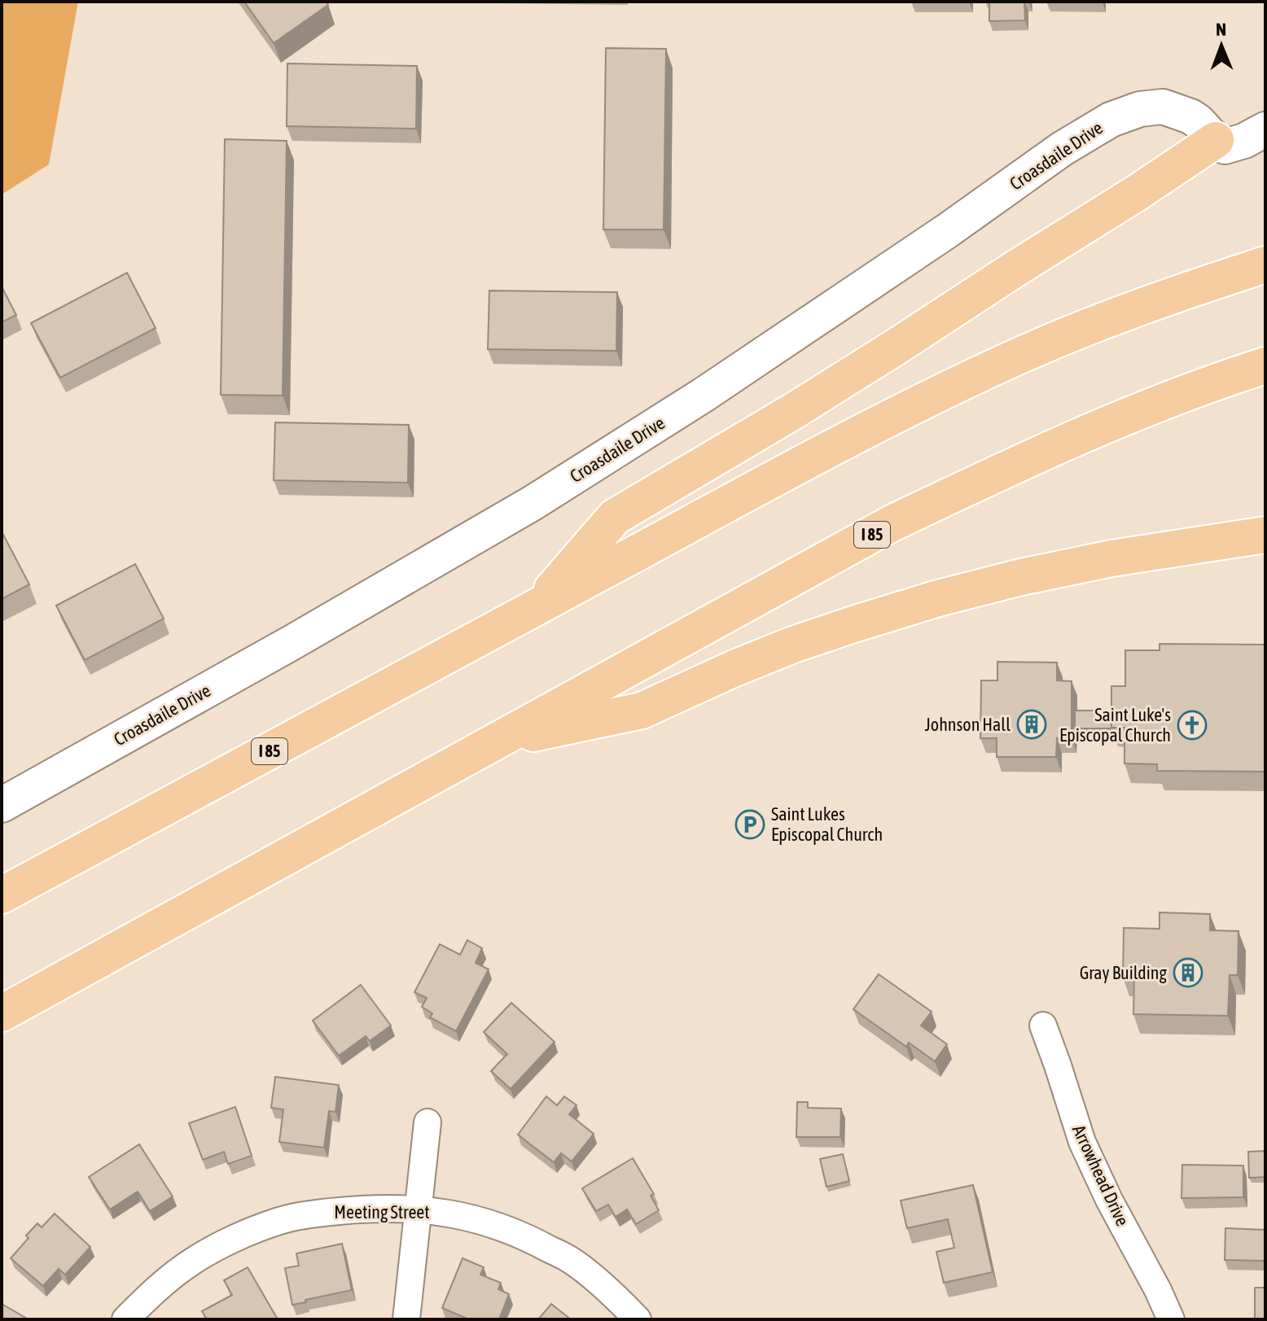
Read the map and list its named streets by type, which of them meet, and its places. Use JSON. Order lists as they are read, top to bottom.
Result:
{
  "streets": {
    "highway": ["I 85"],
    "street": ["Croasdaile Drive", "Arrowhead Drive", "Meeting Street"]
  },
  "places": {
    "building": ["Johnson Hall", "Gray Building"],
    "church": ["Saint Luke's Episcopal Church"],
    "parking": ["Saint Lukes Episcopal Church"]
  },
  "north": "top"
}
